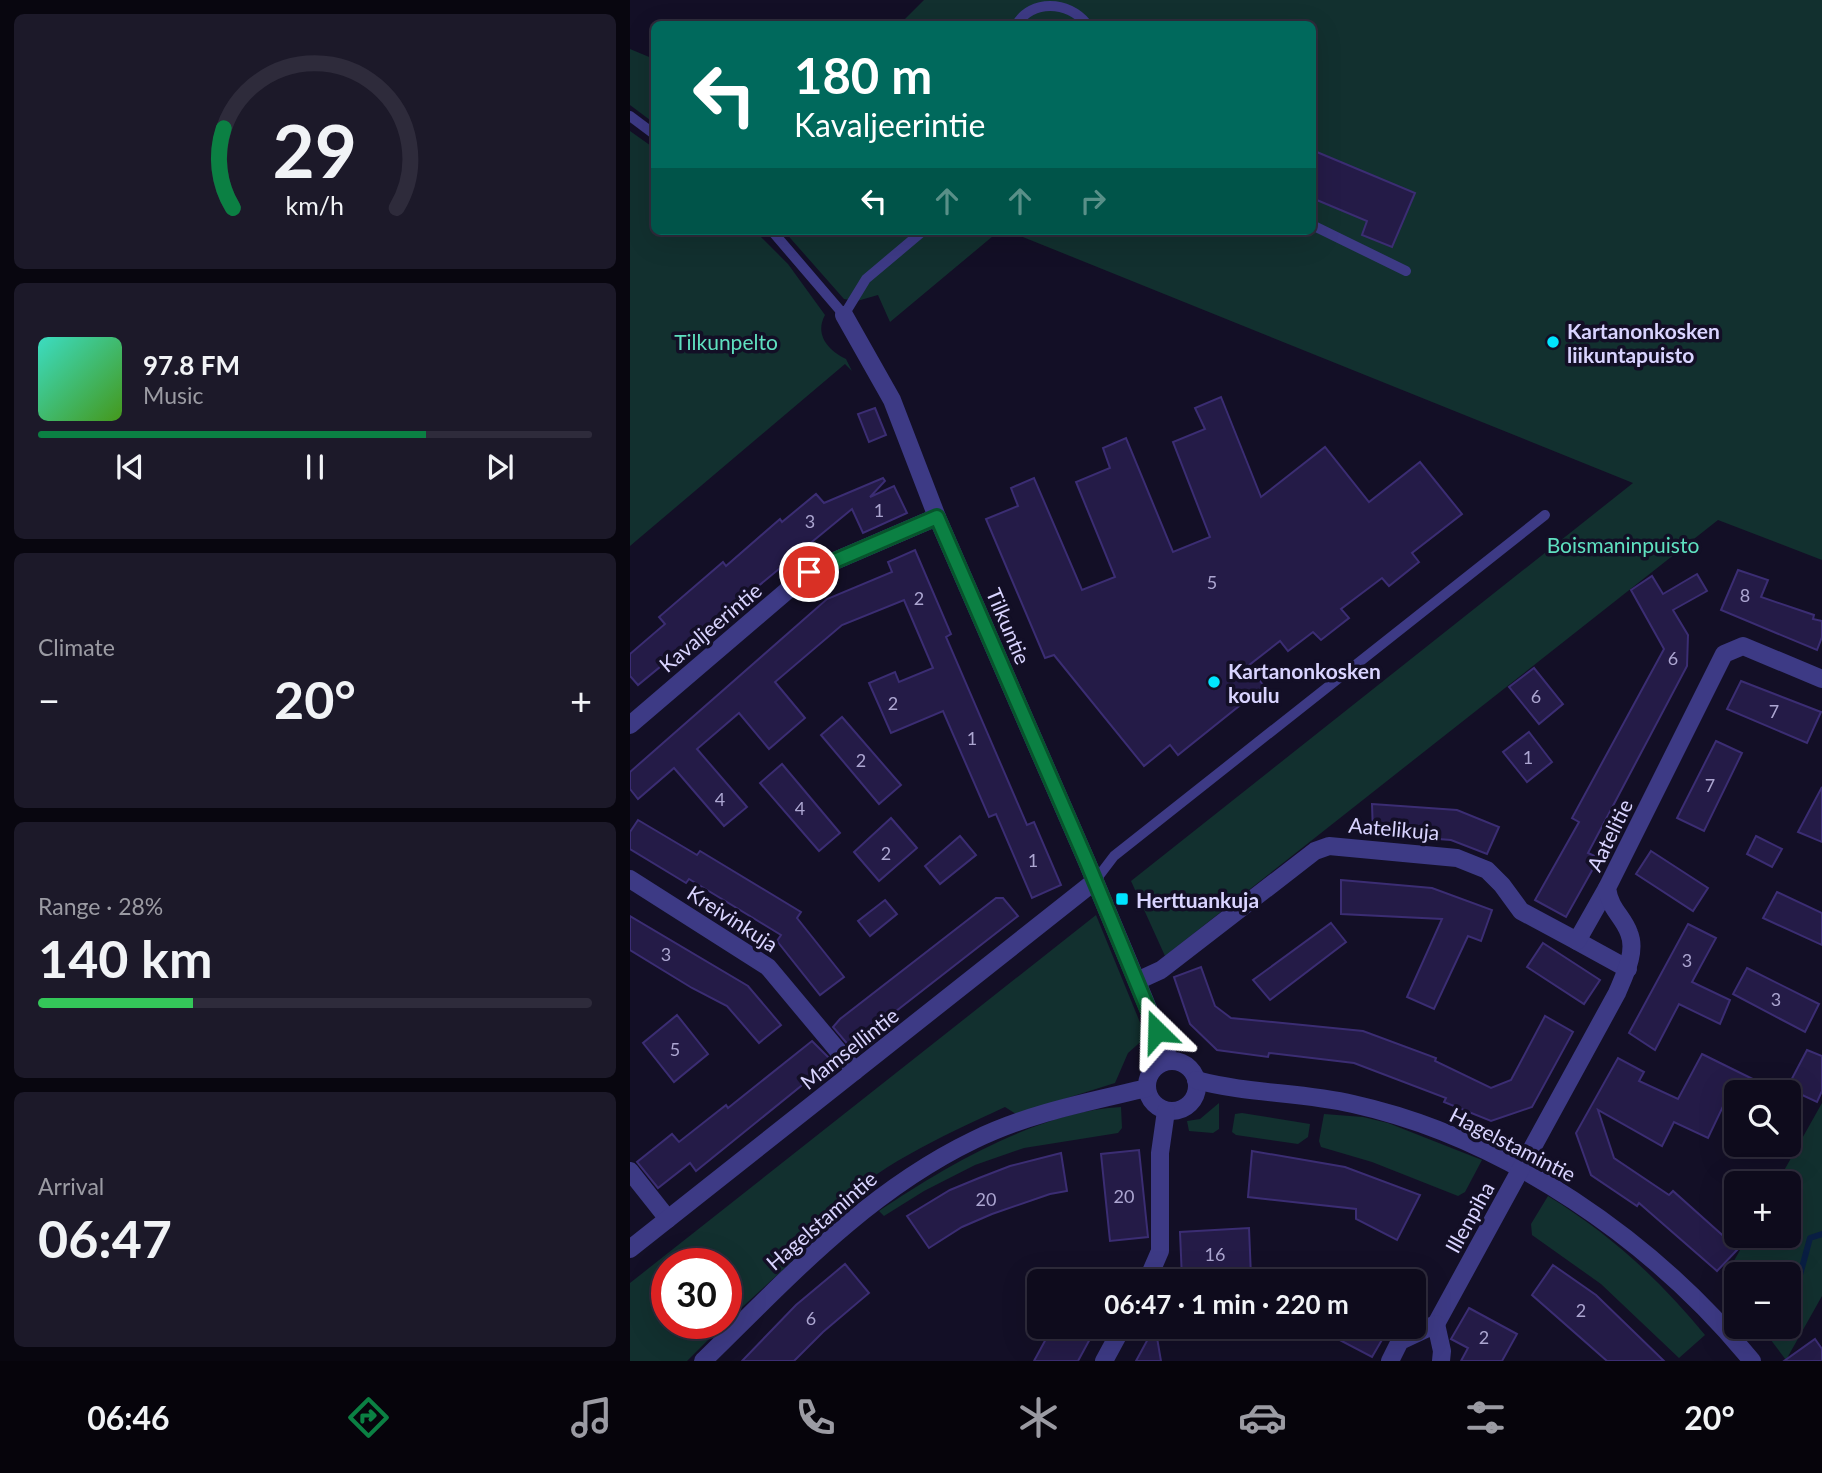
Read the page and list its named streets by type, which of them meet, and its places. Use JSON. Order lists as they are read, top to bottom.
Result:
{
  "streets": {
    "street": [
      "Tilkuntie",
      "Kavaljeerintie",
      "Aatelikuja",
      "Aatelitie",
      "Kreivinkuja",
      "Mamsellintie",
      "Hagelstamintie",
      "Illenpiha"
    ]
  },
  "crossings": [
    ["Tilkuntie", "Kavaljeerintie"],
    ["Tilkuntie", "Aatelikuja"],
    ["Tilkuntie", "Mamsellintie"],
    ["Tilkuntie", "Hagelstamintie"],
    ["Aatelikuja", "Aatelitie"],
    ["Aatelitie", "Hagelstamintie"],
    ["Aatelitie", "Illenpiha"],
    ["Kreivinkuja", "Mamsellintie"],
    ["Hagelstamintie", "Illenpiha"]
  ],
  "parks": ["Tilkunpelto", "Boismaninpuisto"],
  "places": {
    "other": ["Kartanonkosken liikuntapuisto", "Kartanonkosken koulu"],
    "transit": ["Herttuankuja"]
  },
  "house_numbers": [
    "1",
    "3",
    "5",
    "8",
    "2",
    "6",
    "6",
    "2",
    "7",
    "1",
    "1",
    "2",
    "7",
    "4",
    "4",
    "2",
    "1",
    "3",
    "3",
    "3",
    "5",
    "20",
    "20",
    "16",
    "2",
    "6",
    "2"
  ],
  "page": {
    "turn": ["180 m", "Kavaljeerintie"],
    "song": ["97.8 FM", "Music"],
    "tile": [
      "Climate",
      ["Range · 28%", "140 km"],
      ["Arrival", "06:47"]
    ],
    "heat": ["−", "20°", "+"],
    "map_buttons": ["+", "−"],
    "limit": "30",
    "trip": "06:47 · 1 min · 220 m",
    "tabs": ["06:46", "20°"],
    "gauge": ["29", "km/h"]
  }
}
